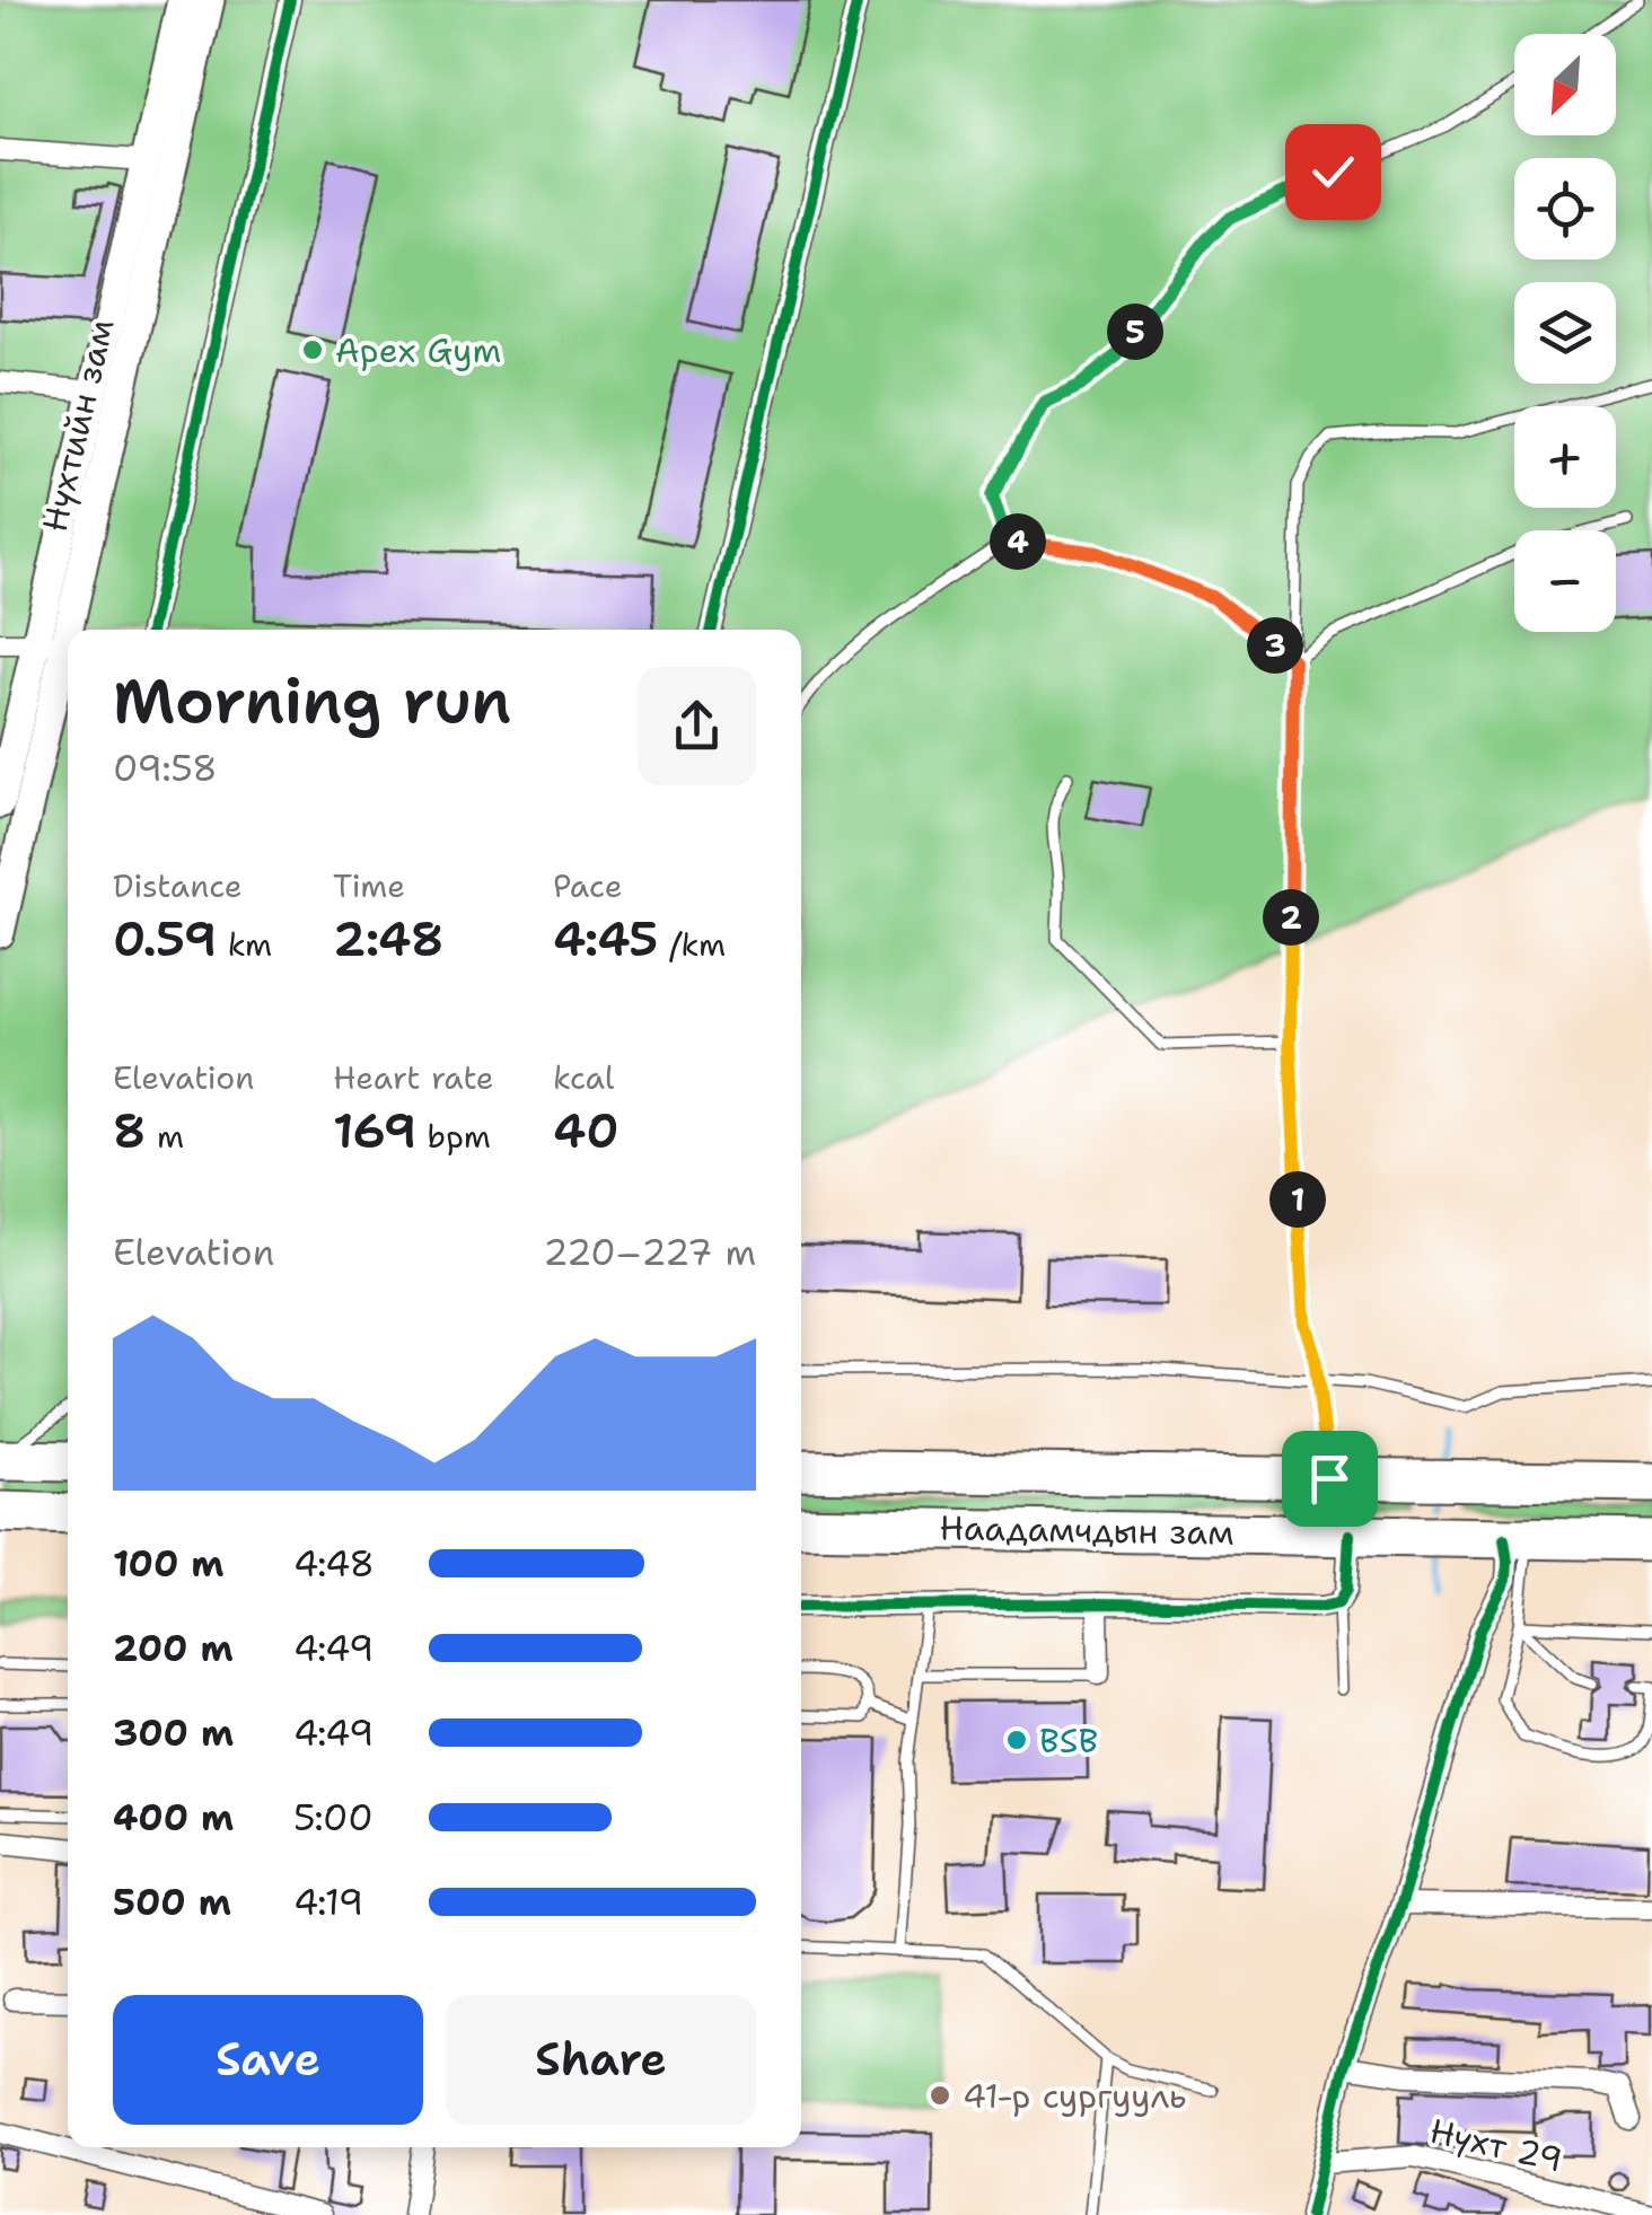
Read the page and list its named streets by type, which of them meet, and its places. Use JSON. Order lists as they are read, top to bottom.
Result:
{
  "streets": {
    "highway": ["Наадамчдын зам"],
    "main road": ["Нүхтийн зам"],
    "street": ["Нүхт 29"]
  },
  "places": ["Apex Gym", "BSB", "41-р сургууль"],
  "north": "bottom left",
  "page": {
    "map_buttons": ["+", "−"],
    "pins": [
      "5",
      "4",
      "3",
      "2",
      "1"
    ],
    "heading": ["Morning run", "09:58"],
    "stats": [
      ["Distance", "0.59 km"],
      ["Time", "2:48"],
      ["Pace", "4:45 /km"],
      ["Elevation", "8 m"],
      ["Heart rate", "169 bpm"],
      ["kcal", "40"]
    ],
    "chart": ["Elevation", "220–227 m"],
    "list": [
      {
        "name": "100 m",
        "note": "4:48"
      },
      {
        "name": "200 m",
        "note": "4:49"
      },
      {
        "name": "300 m",
        "note": "4:49"
      },
      {
        "name": "400 m",
        "note": "5:00"
      },
      {
        "name": "500 m",
        "note": "4:19"
      }
    ],
    "buttons": ["Save", "Share"]
  }
}
